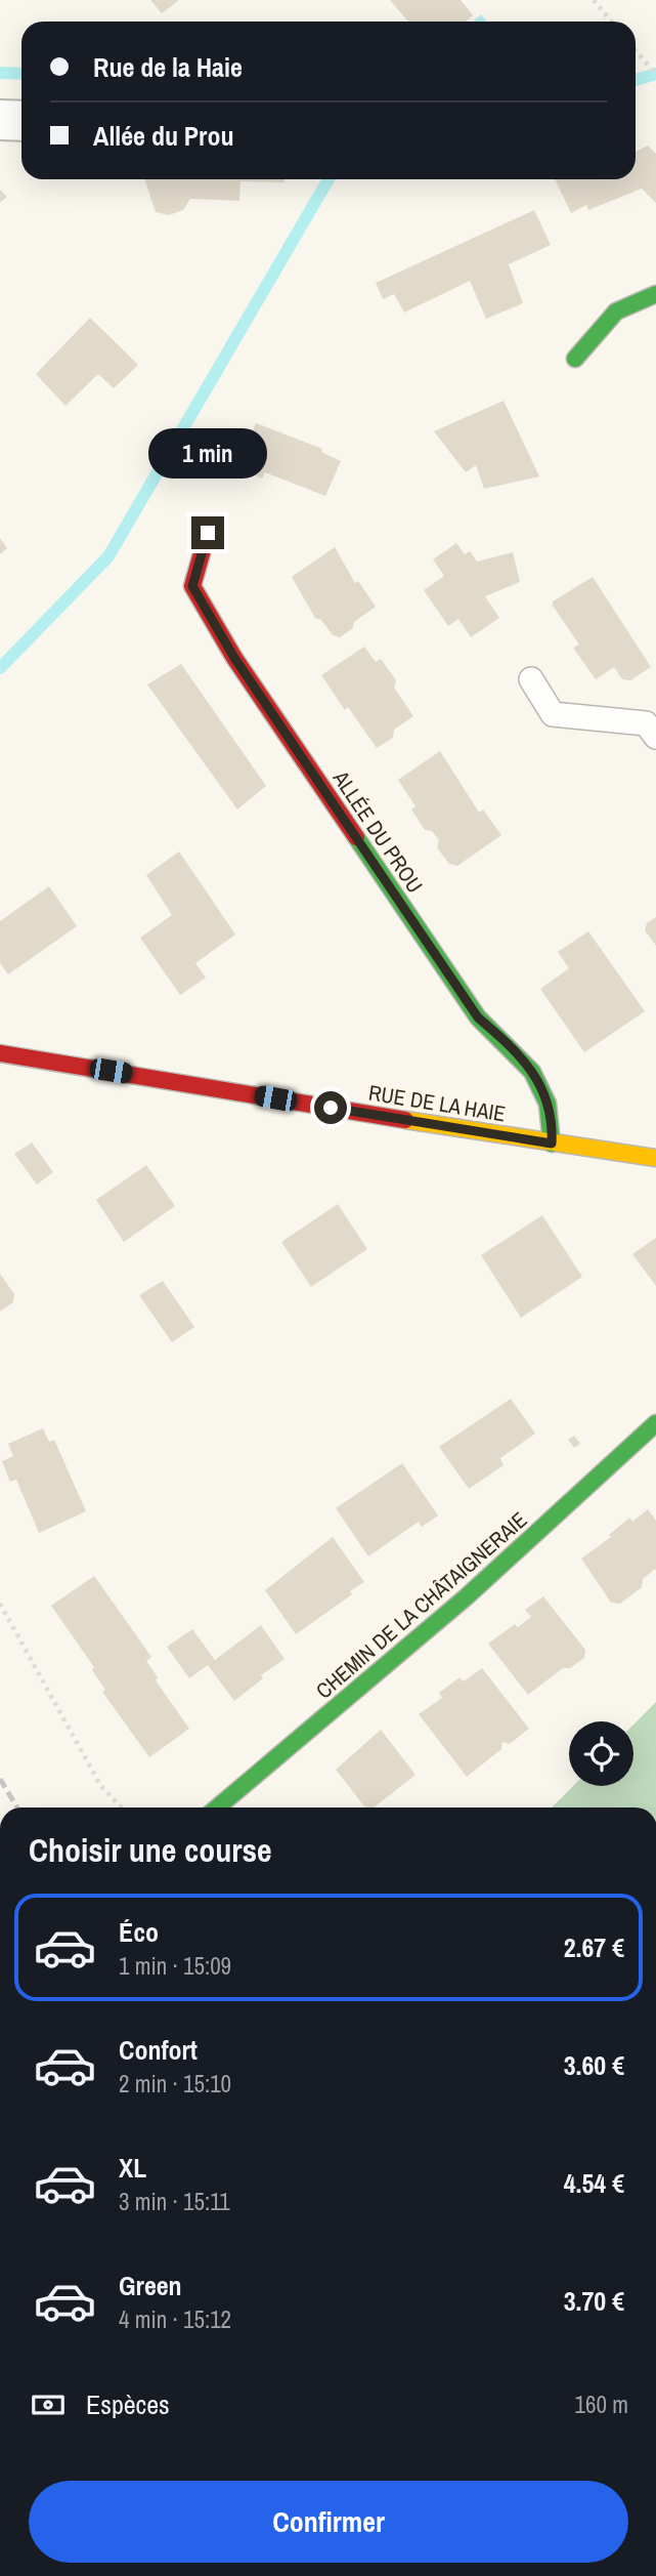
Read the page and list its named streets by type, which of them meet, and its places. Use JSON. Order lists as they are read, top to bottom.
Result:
{
  "streets": {
    "street": ["ALLÉE DU PROU", "RUE DE LA HAIE", "CHEMIN DE LA CHÂTAIGNERAIE"]
  },
  "crossings": [
    ["ALLÉE DU PROU", "RUE DE LA HAIE"]
  ],
  "page": {
    "banner": ["Rue de la Haie", "Allée du Prou"],
    "bubble": "1 min",
    "heading": "Choisir une course",
    "list": [
      {
        "name": "Éco",
        "note": "1 min · 15:09",
        "value": "2.67 €"
      },
      {
        "name": "Confort",
        "note": "2 min · 15:10",
        "value": "3.60 €"
      },
      {
        "name": "XL",
        "note": "3 min · 15:11",
        "value": "4.54 €"
      },
      {
        "name": "Green",
        "note": "4 min · 15:12",
        "value": "3.70 €"
      }
    ],
    "pay": ["Espèces", "160 m"],
    "buttons": "Confirmer"
  }
}
